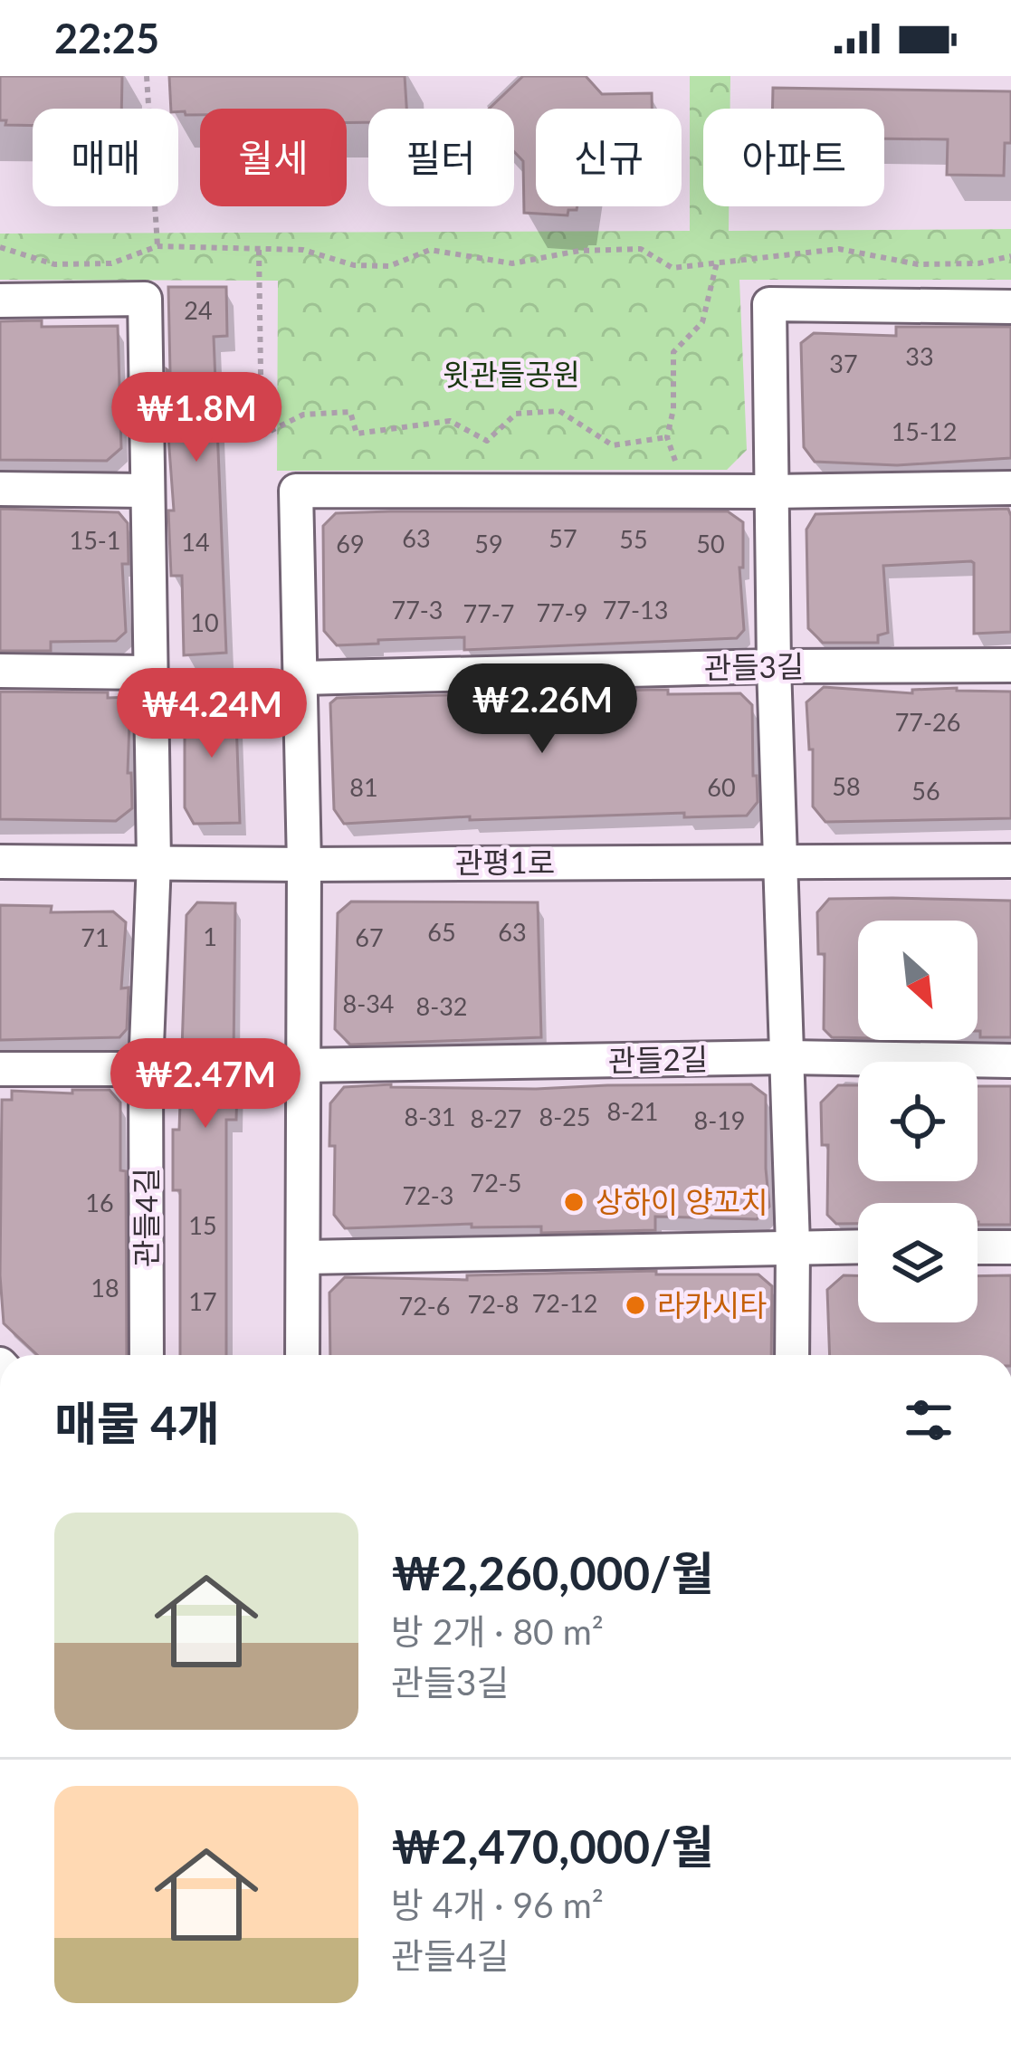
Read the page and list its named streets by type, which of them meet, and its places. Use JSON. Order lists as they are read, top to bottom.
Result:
{
  "streets": {
    "street": [
      "관들3길",
      "관평1로",
      "관들2길",
      "관들4길"
    ]
  },
  "crossings": [
    ["관평1로", "관들4길"]
  ],
  "parks": ["윗관들공원"],
  "places": ["상하이 양꼬치", "라카시타"],
  "house_numbers": [
    "24",
    "33",
    "37",
    "15-12",
    "63",
    "57",
    "55",
    "15-1",
    "14",
    "69",
    "59",
    "50",
    "77-3",
    "77-13",
    "77-9",
    "77-7",
    "10",
    "77-26",
    "58",
    "81",
    "60",
    "56",
    "65",
    "63",
    "1",
    "71",
    "67",
    "8-34",
    "8-32",
    "8-21",
    "8-31",
    "8-25",
    "8-27",
    "8-19",
    "72-5",
    "72-3",
    "16",
    "15",
    "18",
    "17",
    "72-12",
    "72-8",
    "72-6"
  ],
  "north": "bottom right",
  "page": {
    "status": "22:25",
    "chip": [
      "매매",
      "월세",
      "필터",
      "신규",
      "아파트"
    ],
    "price": [
      "₩1.8M",
      "₩2.26M",
      "₩4.24M",
      "₩2.47M"
    ],
    "heading": "매물 4개",
    "list": [
      {
        "name": "₩2,260,000/월",
        "note": "방 2개 · 80 m² · 관들3길"
      },
      {
        "name": "₩2,470,000/월",
        "note": "방 4개 · 96 m² · 관들4길"
      }
    ]
  }
}
